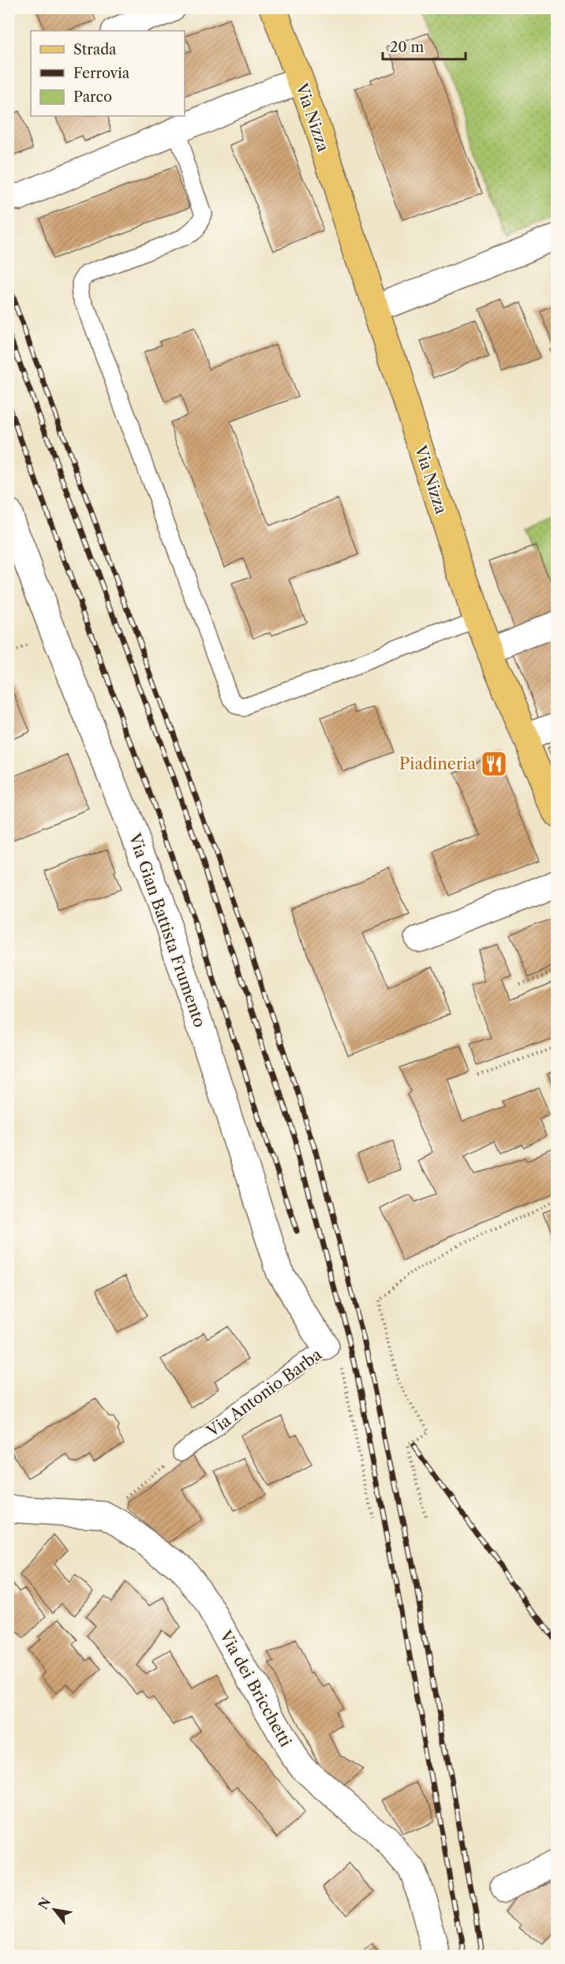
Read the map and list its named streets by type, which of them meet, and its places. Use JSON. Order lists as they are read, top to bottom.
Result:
{
  "streets": {
    "main road": ["Via Nizza"],
    "street": ["Via Gian Battista Frumento", "Via dei Bricchetti"],
    "lane": ["Via Antonio Barba"]
  },
  "crossings": [
    ["Via Gian Battista Frumento", "Via Antonio Barba"]
  ],
  "places": {
    "restaurant": ["Piadineria"]
  },
  "legend": ["Strada", "Ferrovia", "Parco"],
  "scale_bar": "20 m",
  "north": "top left"
}
